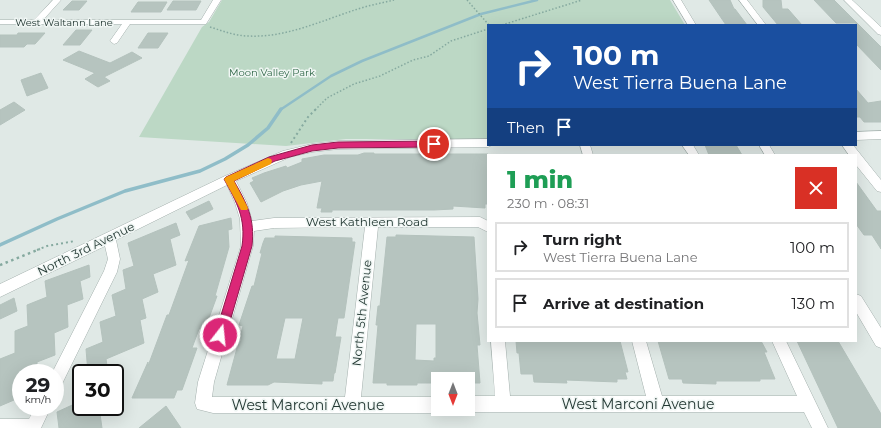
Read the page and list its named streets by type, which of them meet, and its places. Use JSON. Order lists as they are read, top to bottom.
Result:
{
  "streets": {
    "street": [
      "West Waltann Lane",
      "West Kathleen Road",
      "North 3rd Avenue",
      "North 5th Avenue",
      "West Marconi Avenue"
    ]
  },
  "crossings": [
    ["West Kathleen Road", "North 5th Avenue"],
    ["West Kathleen Road", "West Marconi Avenue"],
    ["North 5th Avenue", "West Marconi Avenue"]
  ],
  "parks": ["Moon Valley Park"],
  "north": "bottom",
  "page": {
    "turn": ["100 m", "West Tierra Buena Lane"],
    "then": "Then",
    "heading": ["1 min", "230 m · 08:31"],
    "list": [
      {
        "name": "Turn right",
        "note": "West Tierra Buena Lane",
        "value": "100 m"
      },
      {
        "name": "Arrive at destination",
        "value": "130 m"
      }
    ],
    "speed": "29 km/h",
    "limit": "30"
  }
}
